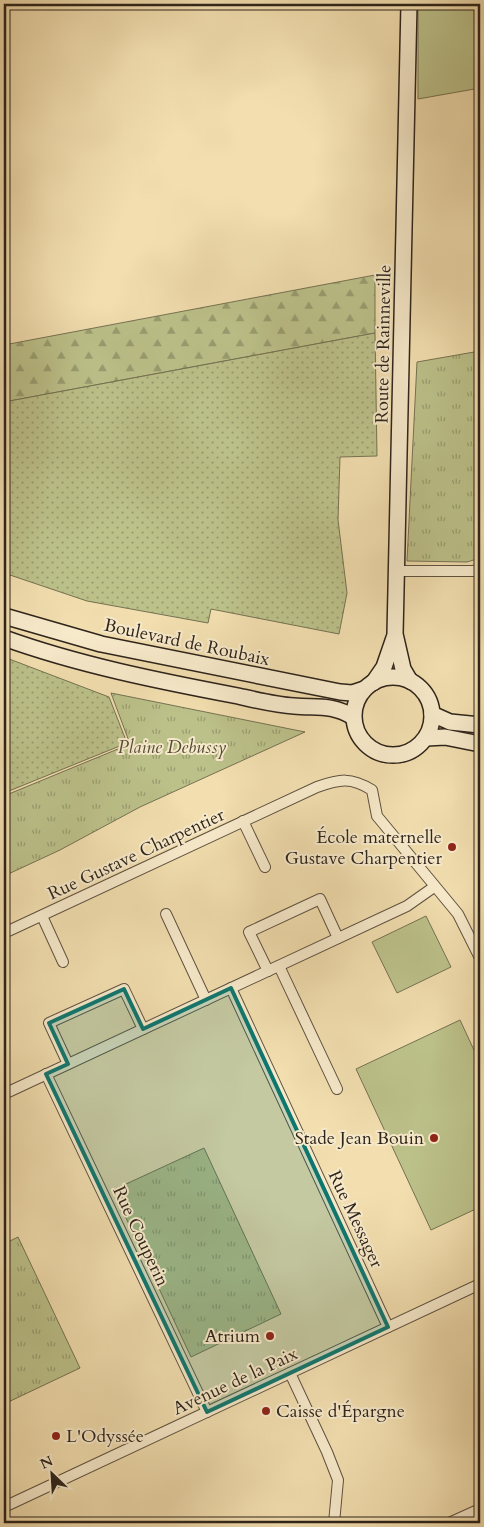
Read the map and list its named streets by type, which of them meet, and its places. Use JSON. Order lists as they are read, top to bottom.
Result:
{
  "streets": {
    "main road": ["Route de Rainneville", "Boulevard de Roubaix"],
    "street": [
      "Rue Gustave Charpentier",
      "Rue Messager",
      "Rue Couperin",
      "Avenue de la Paix"
    ]
  },
  "crossings": [
    ["Route de Rainneville", "Boulevard de Roubaix"],
    ["Rue Messager", "Avenue de la Paix"],
    ["Rue Couperin", "Avenue de la Paix"]
  ],
  "parks": ["Plaine Debussy"],
  "places": [
    "École maternelle Gustave Charpentier",
    "Stade Jean Bouin",
    "Atrium",
    "Caisse d'Épargne",
    "L'Odyssée"
  ],
  "north": "top left"
}
